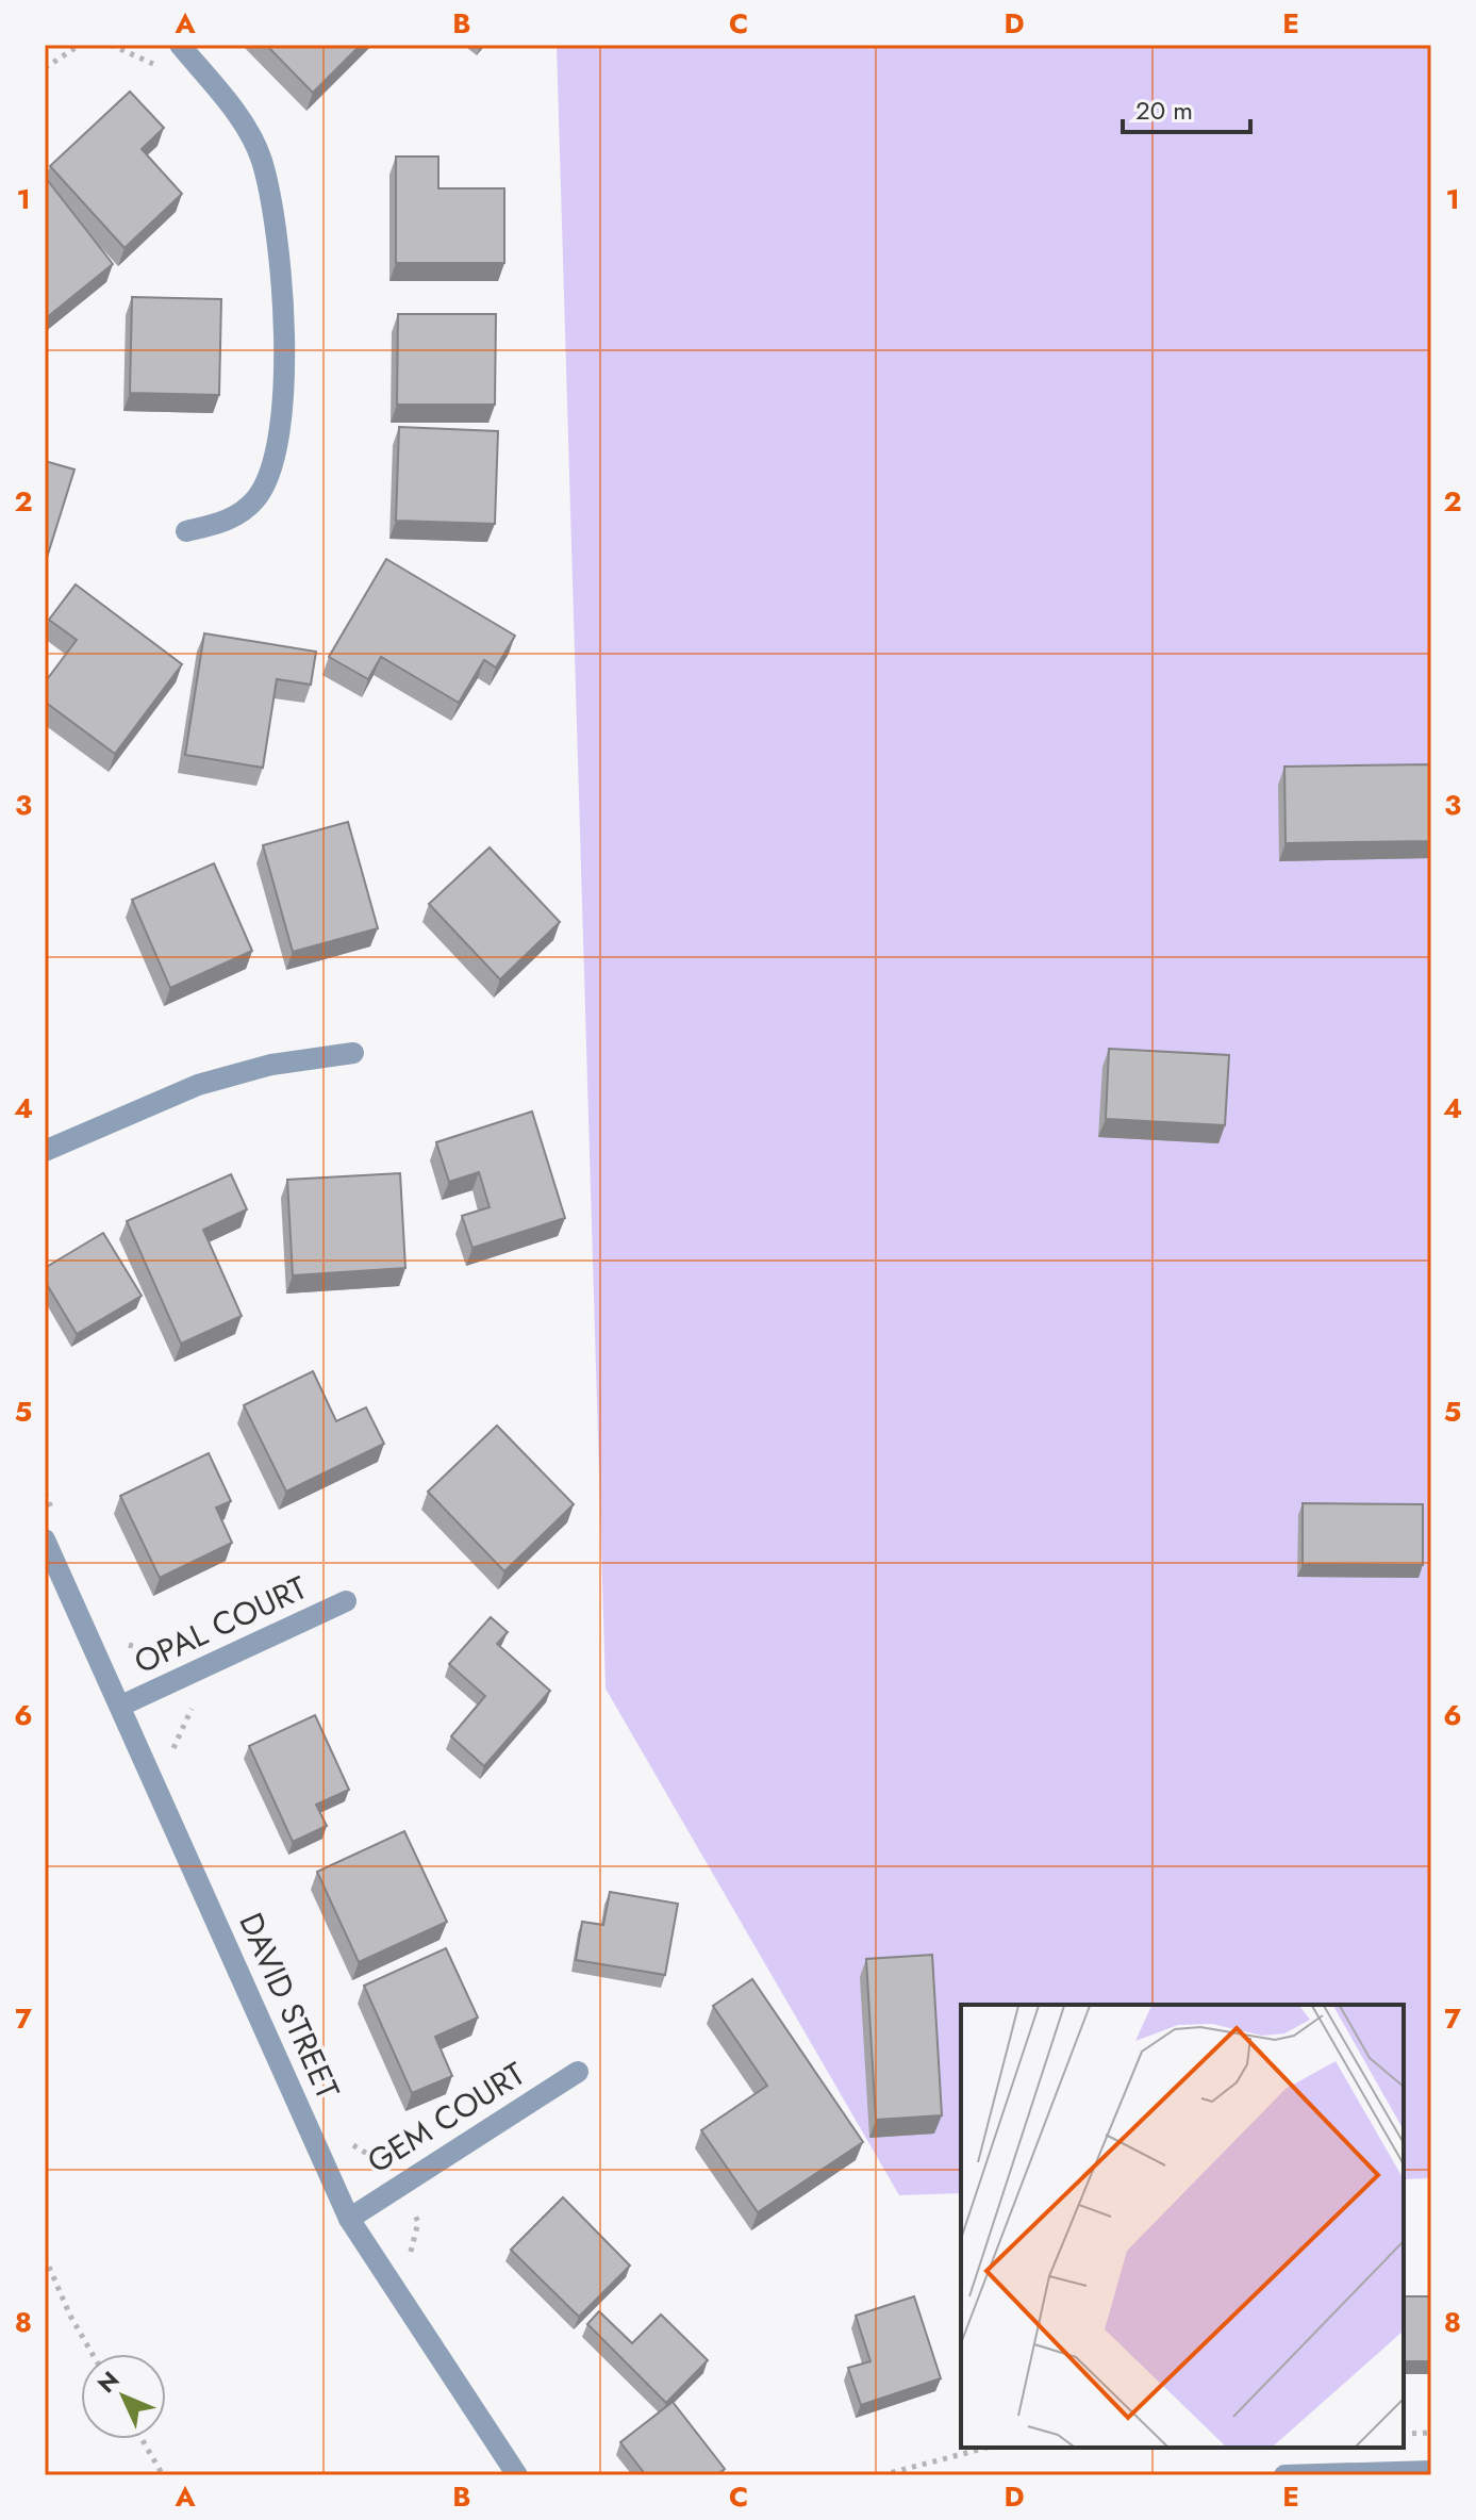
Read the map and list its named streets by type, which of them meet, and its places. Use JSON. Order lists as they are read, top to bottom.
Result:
{
  "streets": {
    "street": ["OPAL COURT", "DAVID STREET", "GEM COURT"]
  },
  "crossings": [
    ["OPAL COURT", "DAVID STREET"],
    ["DAVID STREET", "GEM COURT"]
  ],
  "scale_bar": "20 m",
  "north": "top left",
  "grid": {
    "columns": [
      "A",
      "B",
      "C",
      "D",
      "E"
    ],
    "rows": [
      "1",
      "2",
      "3",
      "4",
      "5",
      "6",
      "7",
      "8"
    ]
  }
}
